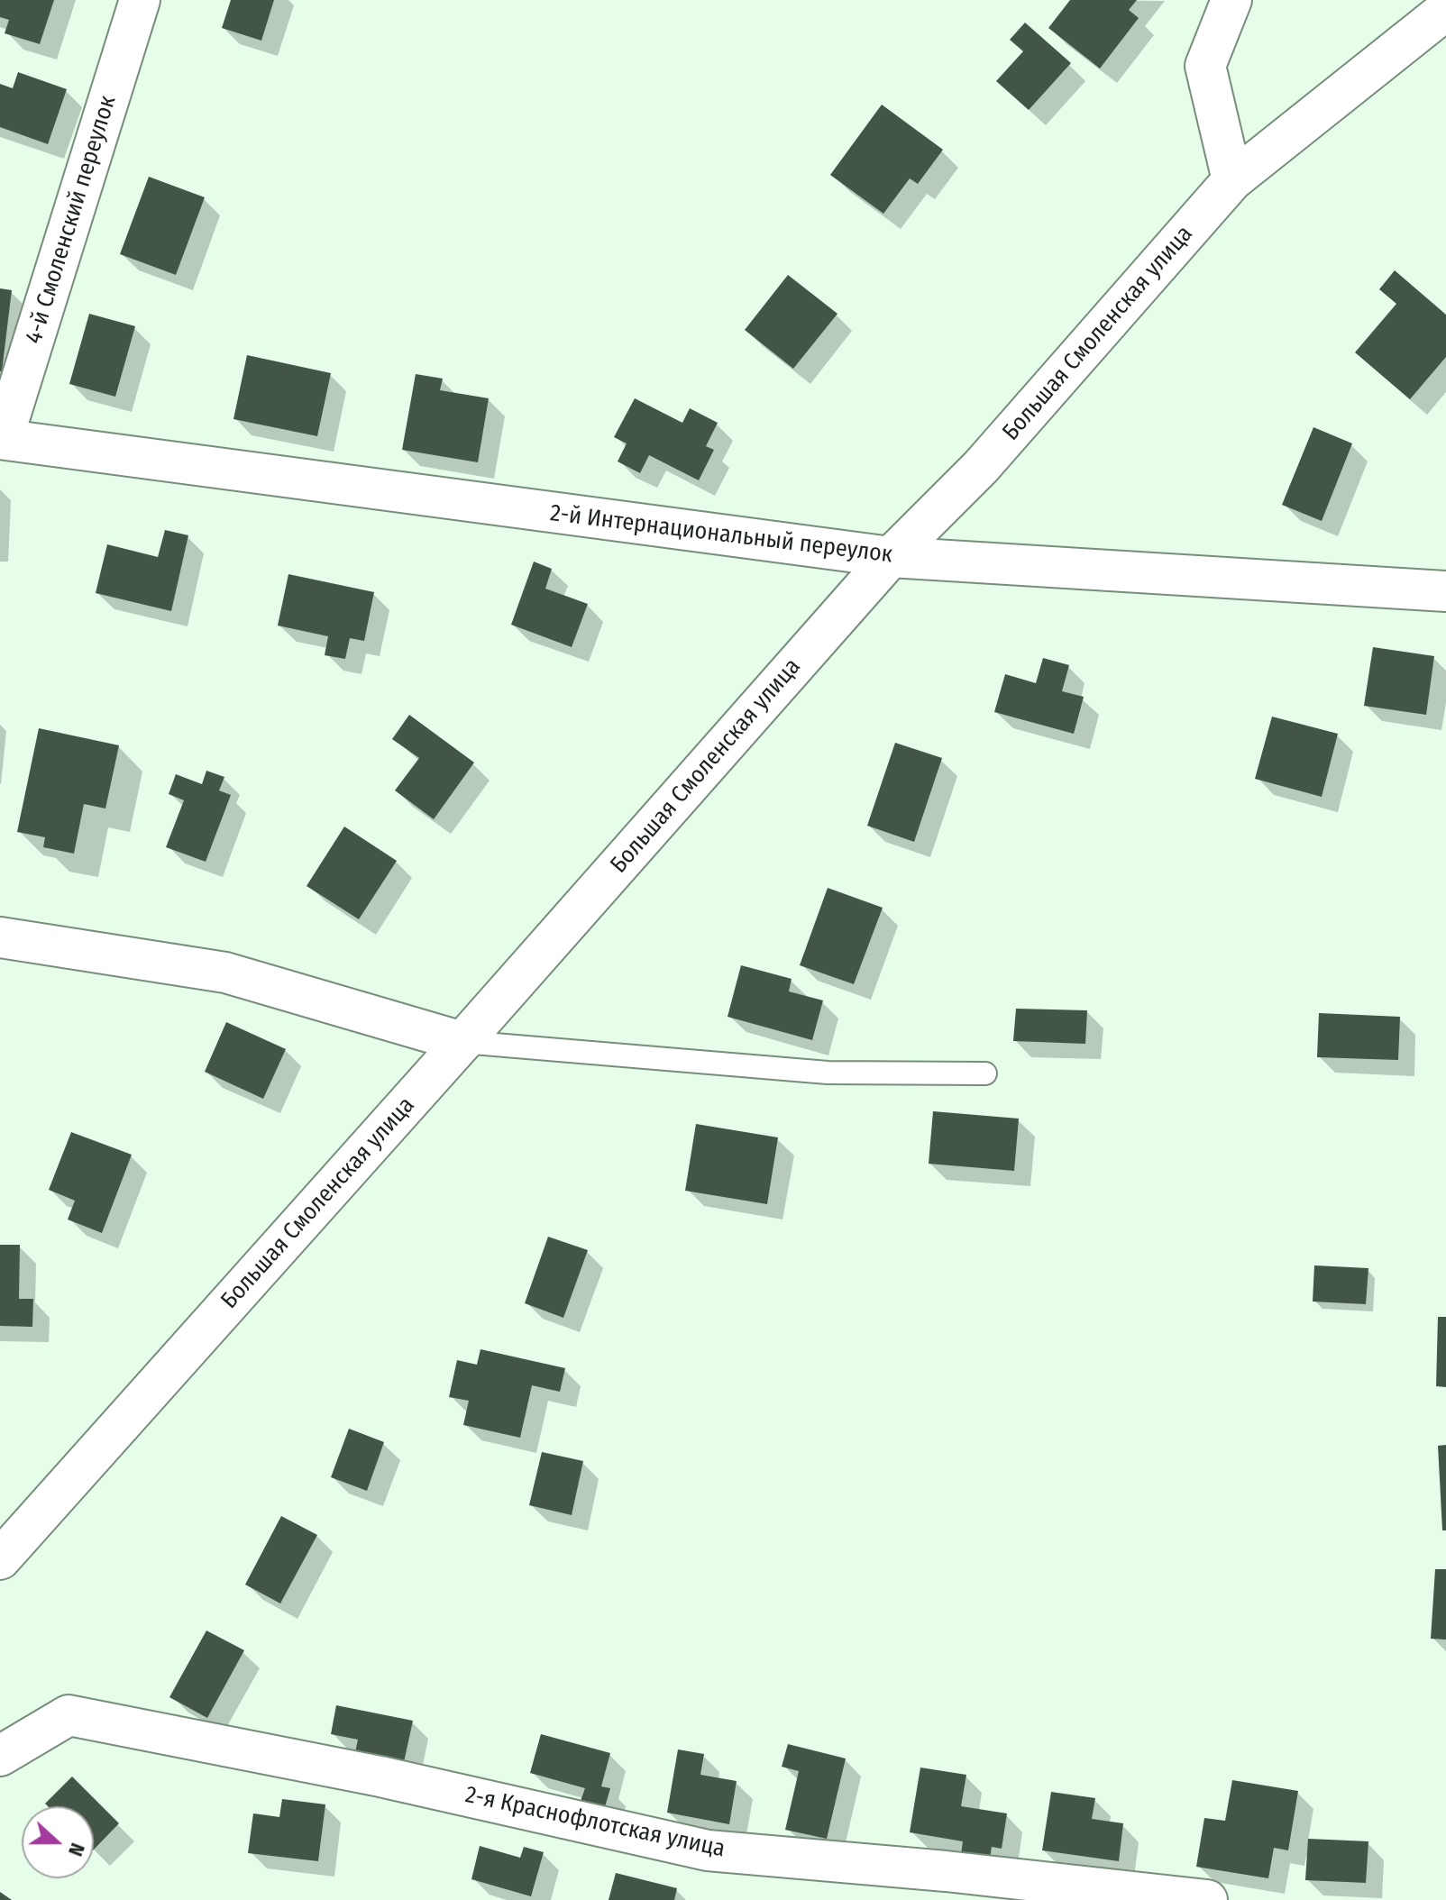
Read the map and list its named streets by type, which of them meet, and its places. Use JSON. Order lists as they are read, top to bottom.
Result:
{
  "streets": {
    "street": [
      "4-й Смоленский переулок",
      "Большая Смоленская улица",
      "2-й Интернациональный переулок",
      "2-я Краснофлотская улица"
    ]
  },
  "crossings": [
    ["4-й Смоленский переулок", "2-й Интернациональный переулок"],
    ["Большая Смоленская улица", "2-й Интернациональный переулок"]
  ],
  "north": "right"
}
